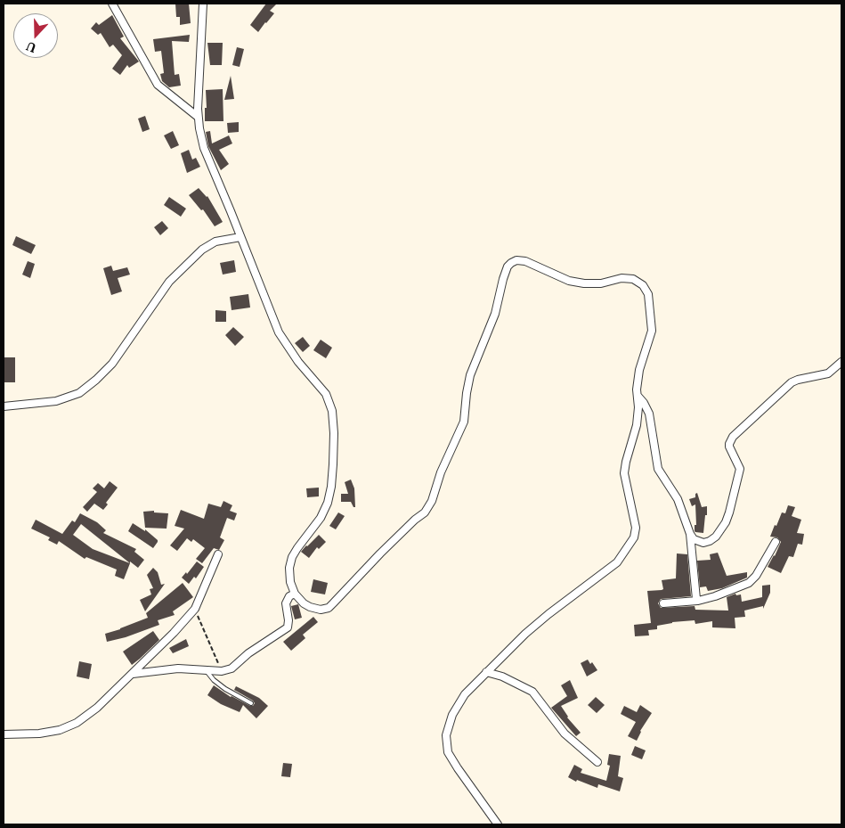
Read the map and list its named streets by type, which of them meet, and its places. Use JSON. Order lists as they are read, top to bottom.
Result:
{
  "north": "bottom"
}
